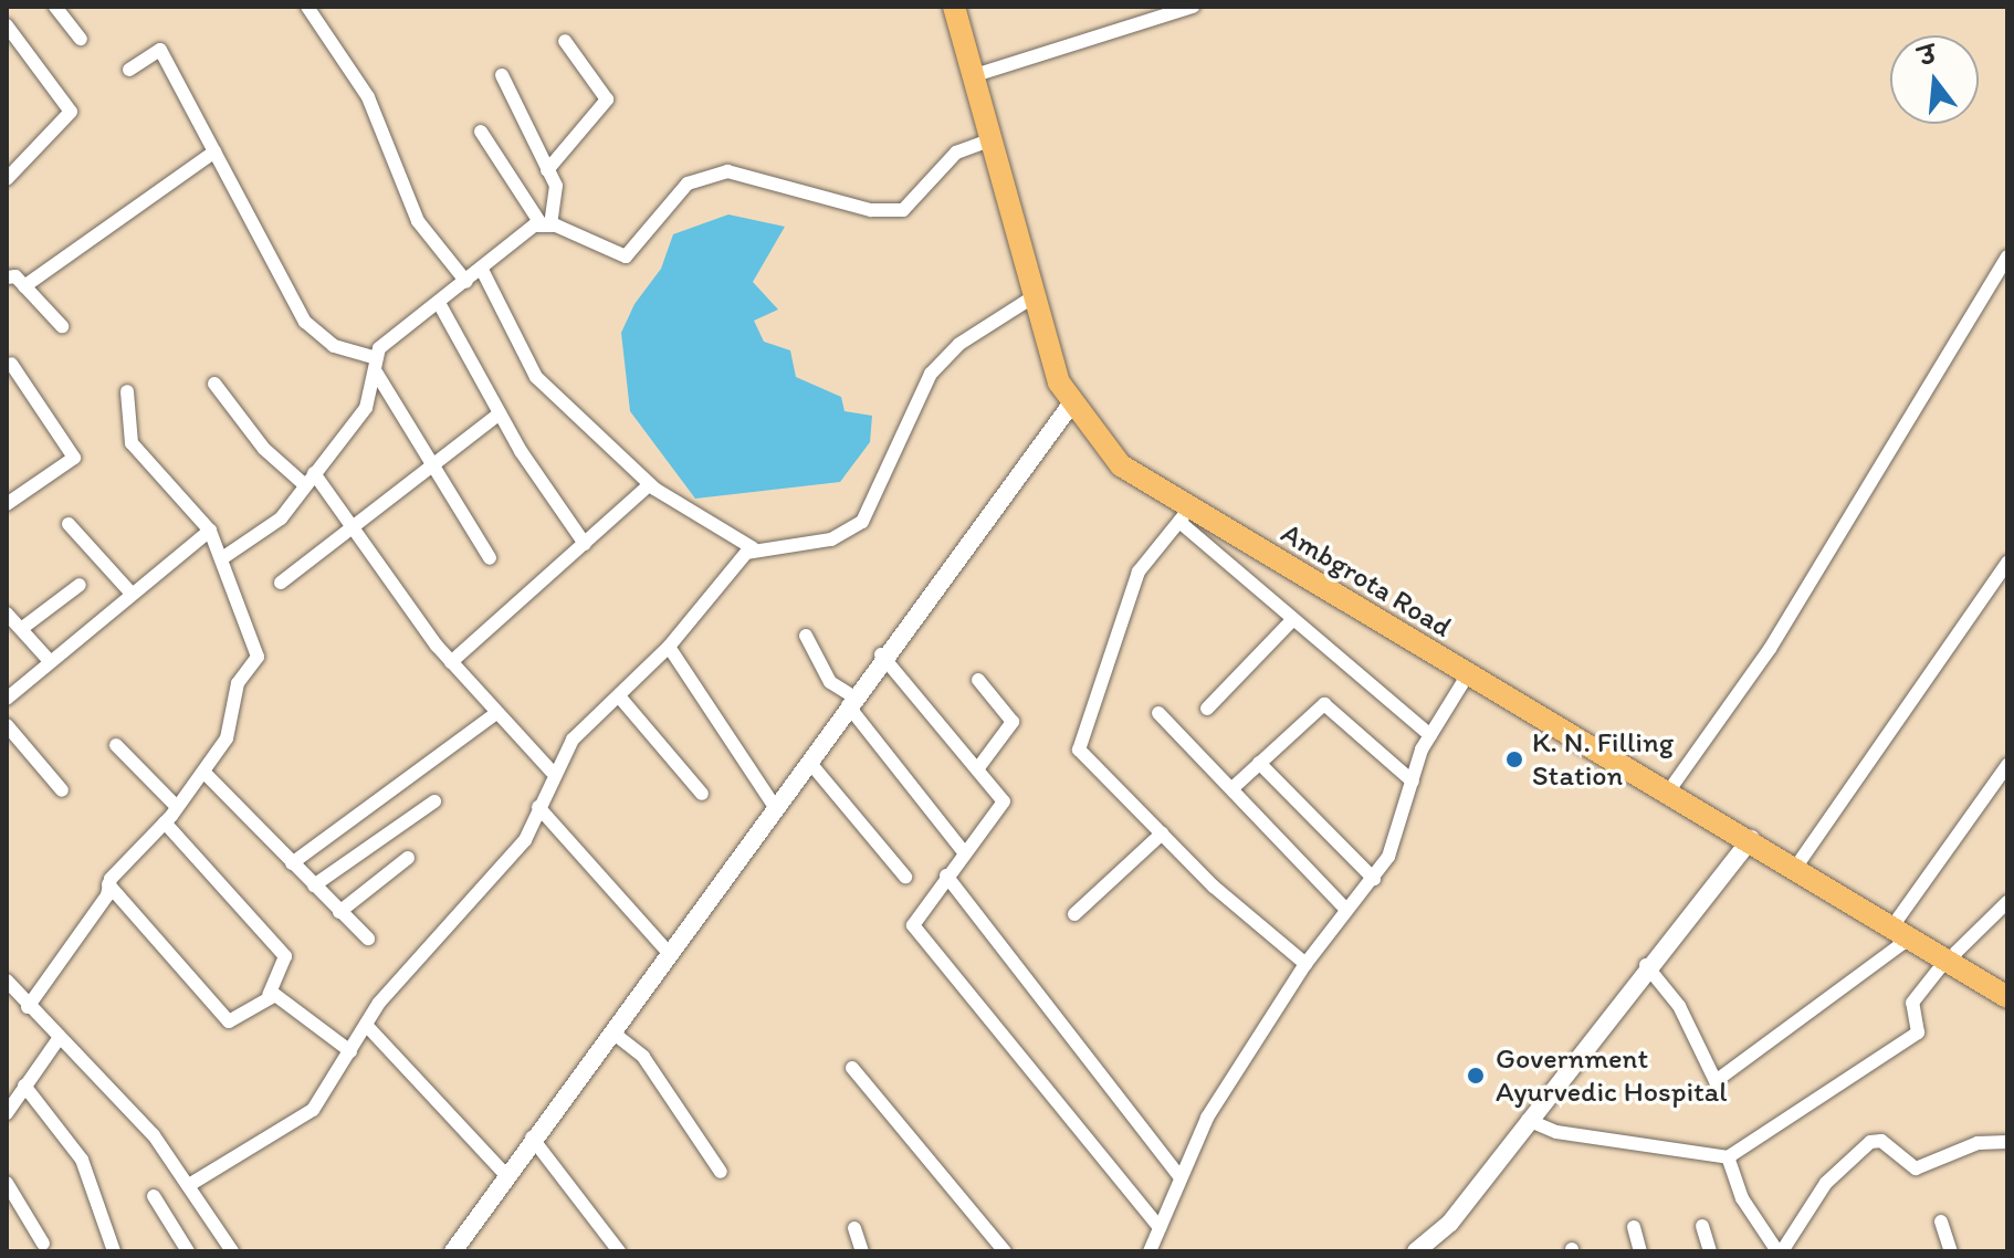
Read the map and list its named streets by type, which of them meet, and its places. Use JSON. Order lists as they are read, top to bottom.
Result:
{
  "streets": {
    "main road": ["Ambgrota Road"]
  },
  "places": ["K. N. Filling Station", "Government Ayurvedic Hospital"],
  "north": "top"
}
